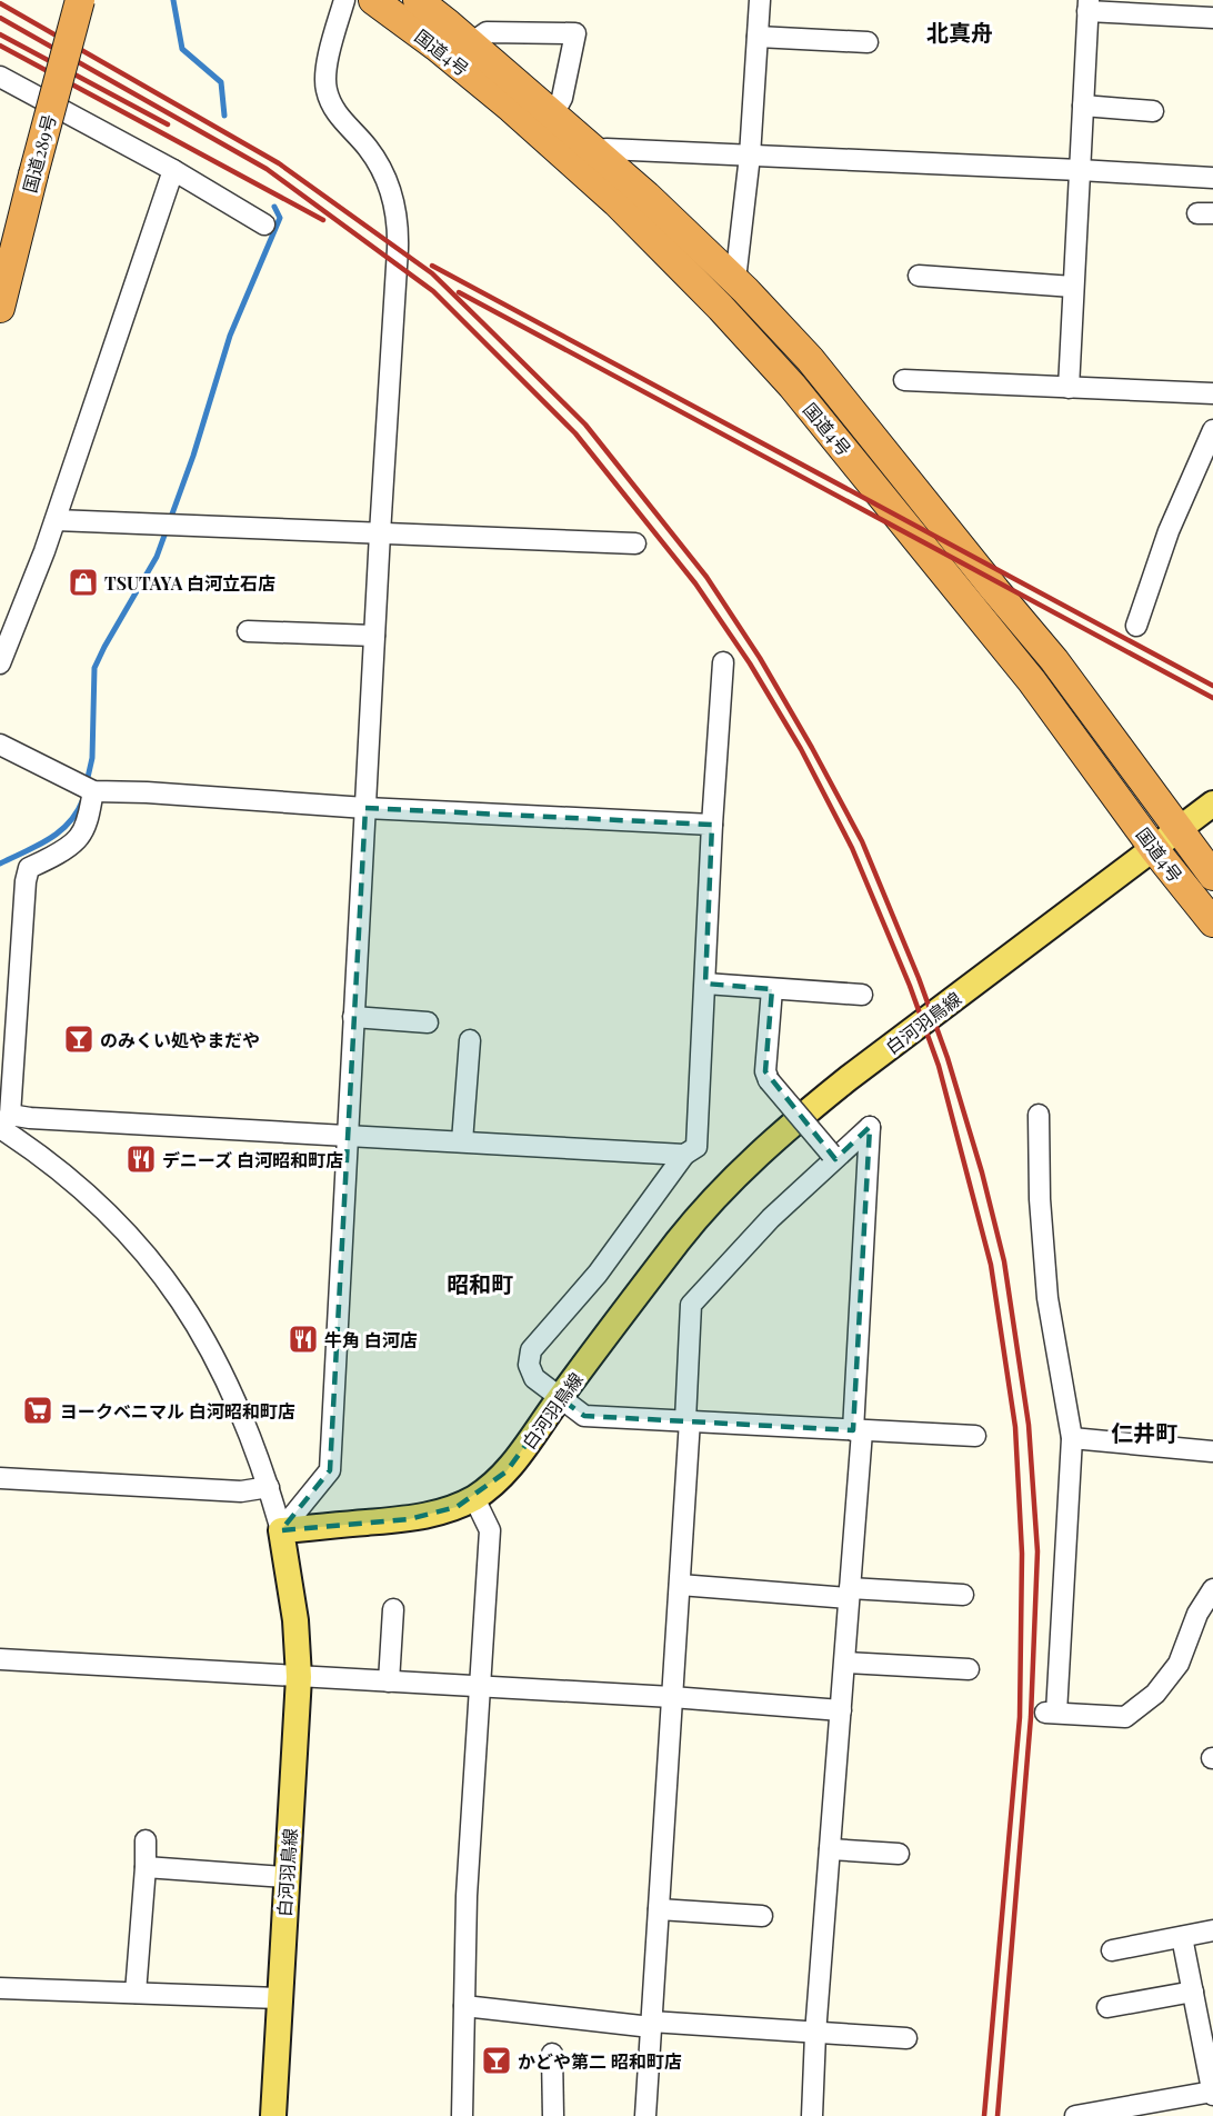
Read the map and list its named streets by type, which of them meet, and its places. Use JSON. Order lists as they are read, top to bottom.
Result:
{
  "streets": {
    "highway": ["国道4号", "国道289号"],
    "main road": ["白河羽鳥線"]
  },
  "crossings": [
    ["国道4号", "白河羽鳥線"]
  ],
  "districts": ["北真舟", "昭和町", "仁井町"],
  "places": {
    "shop": ["TSUTAYA 白河立石店"],
    "bar": ["のみくい処やまだや", "かどや第二 昭和町店"],
    "restaurant": ["デニーズ 白河昭和町店", "牛角 白河店"],
    "supermarket": ["ヨークベニマル 白河昭和町店"]
  }
}
